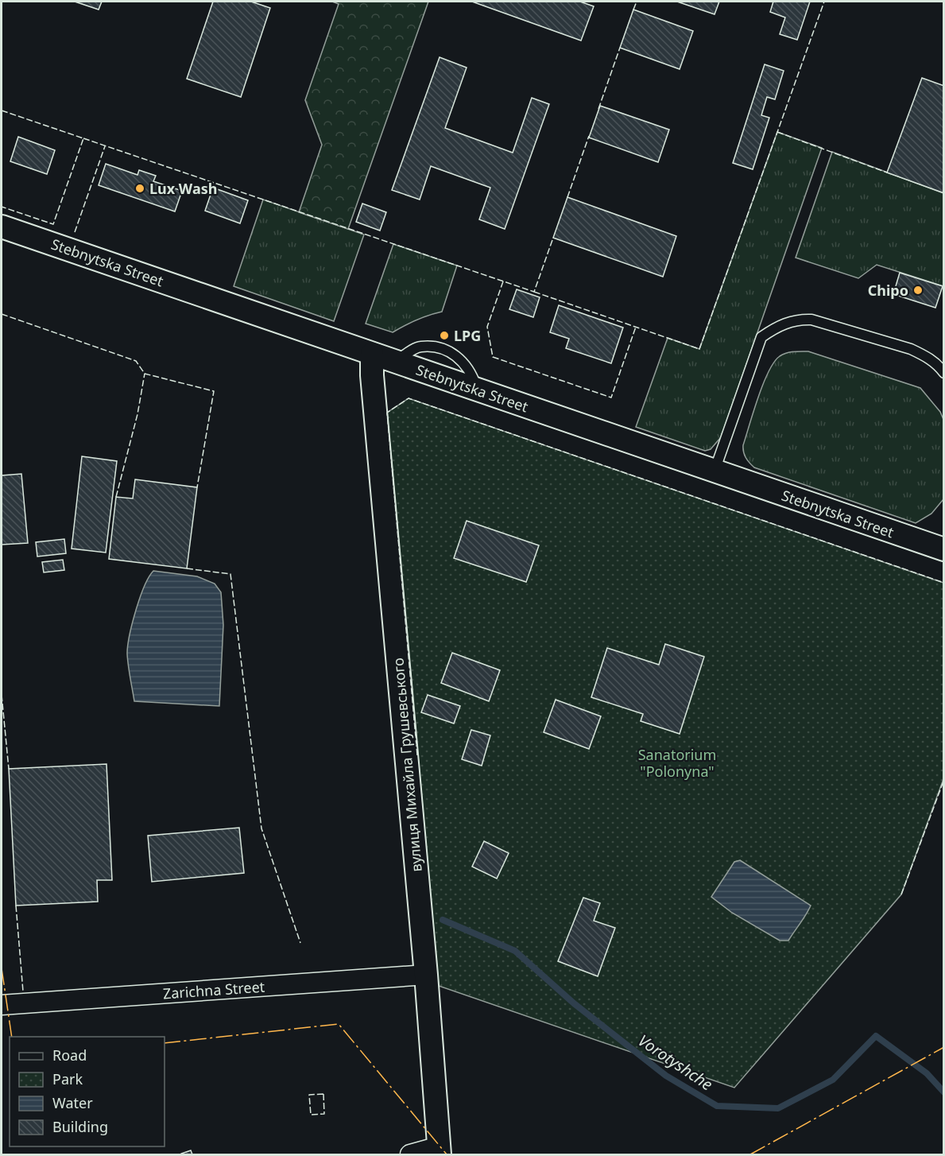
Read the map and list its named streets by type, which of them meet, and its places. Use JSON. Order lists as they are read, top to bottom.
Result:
{
  "streets": {
    "street": ["Stebnytska Street", "вулиця Михайла Грушевського", "Zarichna Street"]
  },
  "crossings": [
    ["Stebnytska Street", "вулиця Михайла Грушевського"],
    ["вулиця Михайла Грушевського", "Zarichna Street"]
  ],
  "water": ["Vorotyshche"],
  "parks": ["Sanatorium \"Polonyna\""],
  "places": ["Lux Wash", "Chipo", "LPG"],
  "legend": [
    "Road",
    "Park",
    "Water",
    "Building"
  ]
}
